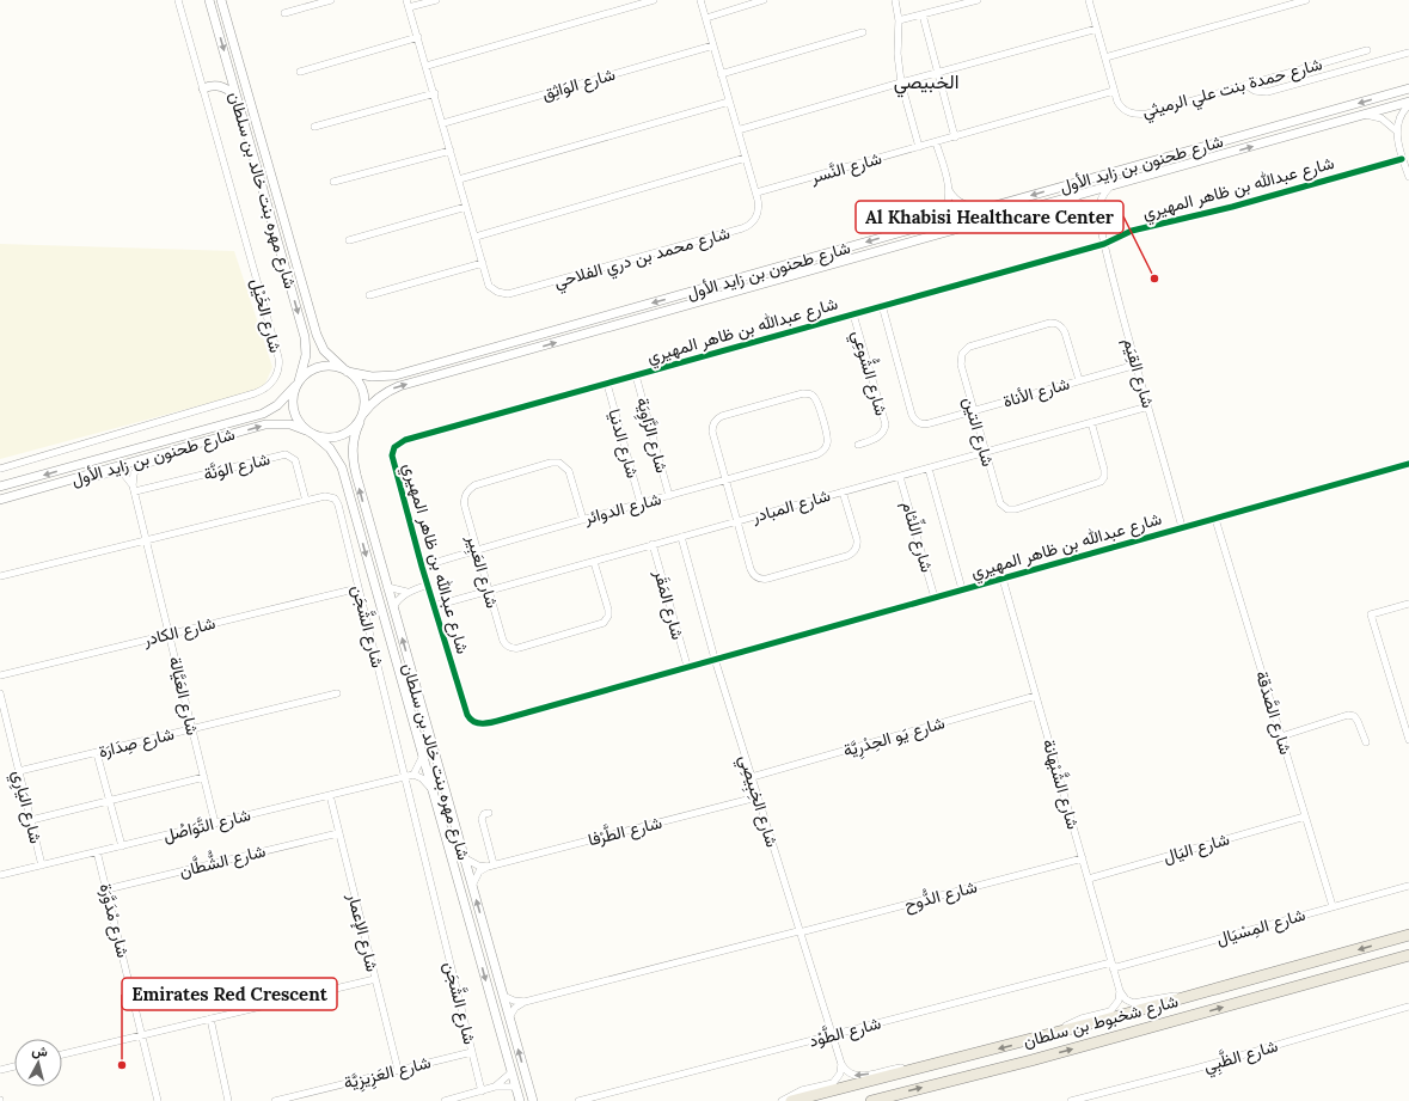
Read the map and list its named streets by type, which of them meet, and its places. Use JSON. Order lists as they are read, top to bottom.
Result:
{
  "streets": {
    "main road": ["شارع شخبوط بن سلطان"],
    "street": [
      "شارع الوَاثِق",
      "شارع حمدة بنت علي الرميثي",
      "شارع طحنون بن زايد الأول",
      "شارع النَّسر",
      "شارع عبدالله بن ظاهر المهيري",
      "شارع مهره بنت خالد بن سلطان",
      "شارع محمد بن دري الفلاحي",
      "شارع الخَيْل",
      "شارع الشُّوعِي",
      "شارع القِيَم",
      "شارع الأناة",
      "شارع التين",
      "شارع الزَّاوِيَة",
      "شارع الدنيا",
      "شارع الوَنَّة",
      "شارع المبادر",
      "شارع الدوائر",
      "شارع اللِّثام",
      "شارع العَبِير",
      "شارع المَقَر",
      "شارع الشَّجَن",
      "شارع الكادر",
      "شارع العَيَّالة",
      "شارع الصَّدَقة",
      "شارع يَو الحِدْرِيَّة",
      "شارع صِدَارَة",
      "شارع الشَّبْهانة",
      "شارع الخِبِيصِي",
      "شارع اليَارِي",
      "شارع التَّوَاصُل",
      "شارع الطَّرْفا",
      "شارع اليَال",
      "شارع الشُّطَّان",
      "شارع الدُّوح",
      "شارع مْدَوَّرَة",
      "شارع المِسْيَال",
      "شارع الإعمار",
      "شارع الطَّوْد",
      "شارع الظَّبِي",
      "شارع العَزِيزِيَّة"
    ]
  },
  "crossings": [
    ["شارع الوَاثِق", "شارع محمد بن دري الفلاحي"],
    ["شارع حمدة بنت علي الرميثي", "شارع النَّسر"],
    ["شارع طحنون بن زايد الأول", "شارع مهره بنت خالد بن سلطان"],
    ["شارع طحنون بن زايد الأول", "شارع القِيَم"],
    ["شارع النَّسر", "شارع محمد بن دري الفلاحي"],
    ["شارع عبدالله بن ظاهر المهيري", "شارع مهره بنت خالد بن سلطان"],
    ["شارع عبدالله بن ظاهر المهيري", "شارع الشُّوعِي"],
    ["شارع عبدالله بن ظاهر المهيري", "شارع القِيَم"],
    ["شارع عبدالله بن ظاهر المهيري", "شارع الأناة"],
    ["شارع عبدالله بن ظاهر المهيري", "شارع الزَّاوِيَة"],
    ["شارع عبدالله بن ظاهر المهيري", "شارع الدنيا"],
    ["شارع عبدالله بن ظاهر المهيري", "شارع المبادر"],
    ["شارع عبدالله بن ظاهر المهيري", "شارع الدوائر"],
    ["شارع عبدالله بن ظاهر المهيري", "شارع اللِّثام"],
    ["شارع عبدالله بن ظاهر المهيري", "شارع المَقَر"],
    ["شارع عبدالله بن ظاهر المهيري", "شارع الصَّدَقة"],
    ["شارع عبدالله بن ظاهر المهيري", "شارع الشَّبْهانة"],
    ["شارع عبدالله بن ظاهر المهيري", "شارع الخِبِيصِي"],
    ["شارع مهره بنت خالد بن سلطان", "شارع الدُّوح"],
    ["شارع القِيَم", "شارع الأناة"],
    ["شارع القِيَم", "شارع المبادر"],
    ["شارع الأناة", "شارع التين"],
    ["شارع التين", "شارع المبادر"],
    ["شارع الزَّاوِيَة", "شارع الدوائر"],
    ["شارع الدنيا", "شارع الدوائر"],
    ["شارع الوَنَّة", "شارع الشَّجَن"],
    ["شارع الوَنَّة", "شارع العَيَّالة"],
    ["شارع المبادر", "شارع اللِّثام"],
    ["شارع المبادر", "شارع العَبِير"],
    ["شارع المبادر", "شارع المَقَر"],
    ["شارع المبادر", "شارع الخِبِيصِي"],
    ["شارع الدوائر", "شارع العَبِير"],
    ["شارع الشَّجَن", "شارع الكادر"],
    ["شارع الشَّجَن", "شارع العَيَّالة"],
    ["شارع الشَّجَن", "شارع التَّوَاصُل"],
    ["شارع الشَّجَن", "شارع العَزِيزِيَّة"],
    ["شارع الكادر", "شارع العَيَّالة"],
    ["شارع العَيَّالة", "شارع صِدَارَة"],
    ["شارع العَيَّالة", "شارع التَّوَاصُل"],
    ["شارع الصَّدَقة", "شارع اليَال"],
    ["شارع الصَّدَقة", "شارع المِسْيَال"],
    ["شارع يَو الحِدْرِيَّة", "شارع الشَّبْهانة"],
    ["شارع يَو الحِدْرِيَّة", "شارع الخِبِيصِي"],
    ["شارع صِدَارَة", "شارع اليَارِي"],
    ["شارع الشَّبْهانة", "شارع اليَال"],
    ["شارع الشَّبْهانة", "شارع الدُّوح"],
    ["شارع الشَّبْهانة", "شارع المِسْيَال"],
    ["شارع الشَّبْهانة", "شارع الطَّوْد"],
    ["شارع الخِبِيصِي", "شارع الطَّرْفا"],
    ["شارع الخِبِيصِي", "شارع الدُّوح"],
    ["شارع الخِبِيصِي", "شارع الطَّوْد"],
    ["شارع اليَارِي", "شارع التَّوَاصُل"],
    ["شارع التَّوَاصُل", "شارع مْدَوَّرَة"],
    ["شارع التَّوَاصُل", "شارع الإعمار"],
    ["شارع الشُّطَّان", "شارع مْدَوَّرَة"],
    ["شارع الشُّطَّان", "شارع الإعمار"],
    ["شارع المِسْيَال", "شارع الطَّوْد"],
    ["شارع الإعمار", "شارع العَزِيزِيَّة"]
  ],
  "districts": ["الخبيصي"],
  "places": ["Al Khabisi Healthcare Center", "Emirates Red Crescent"],
  "north": "top"
}
